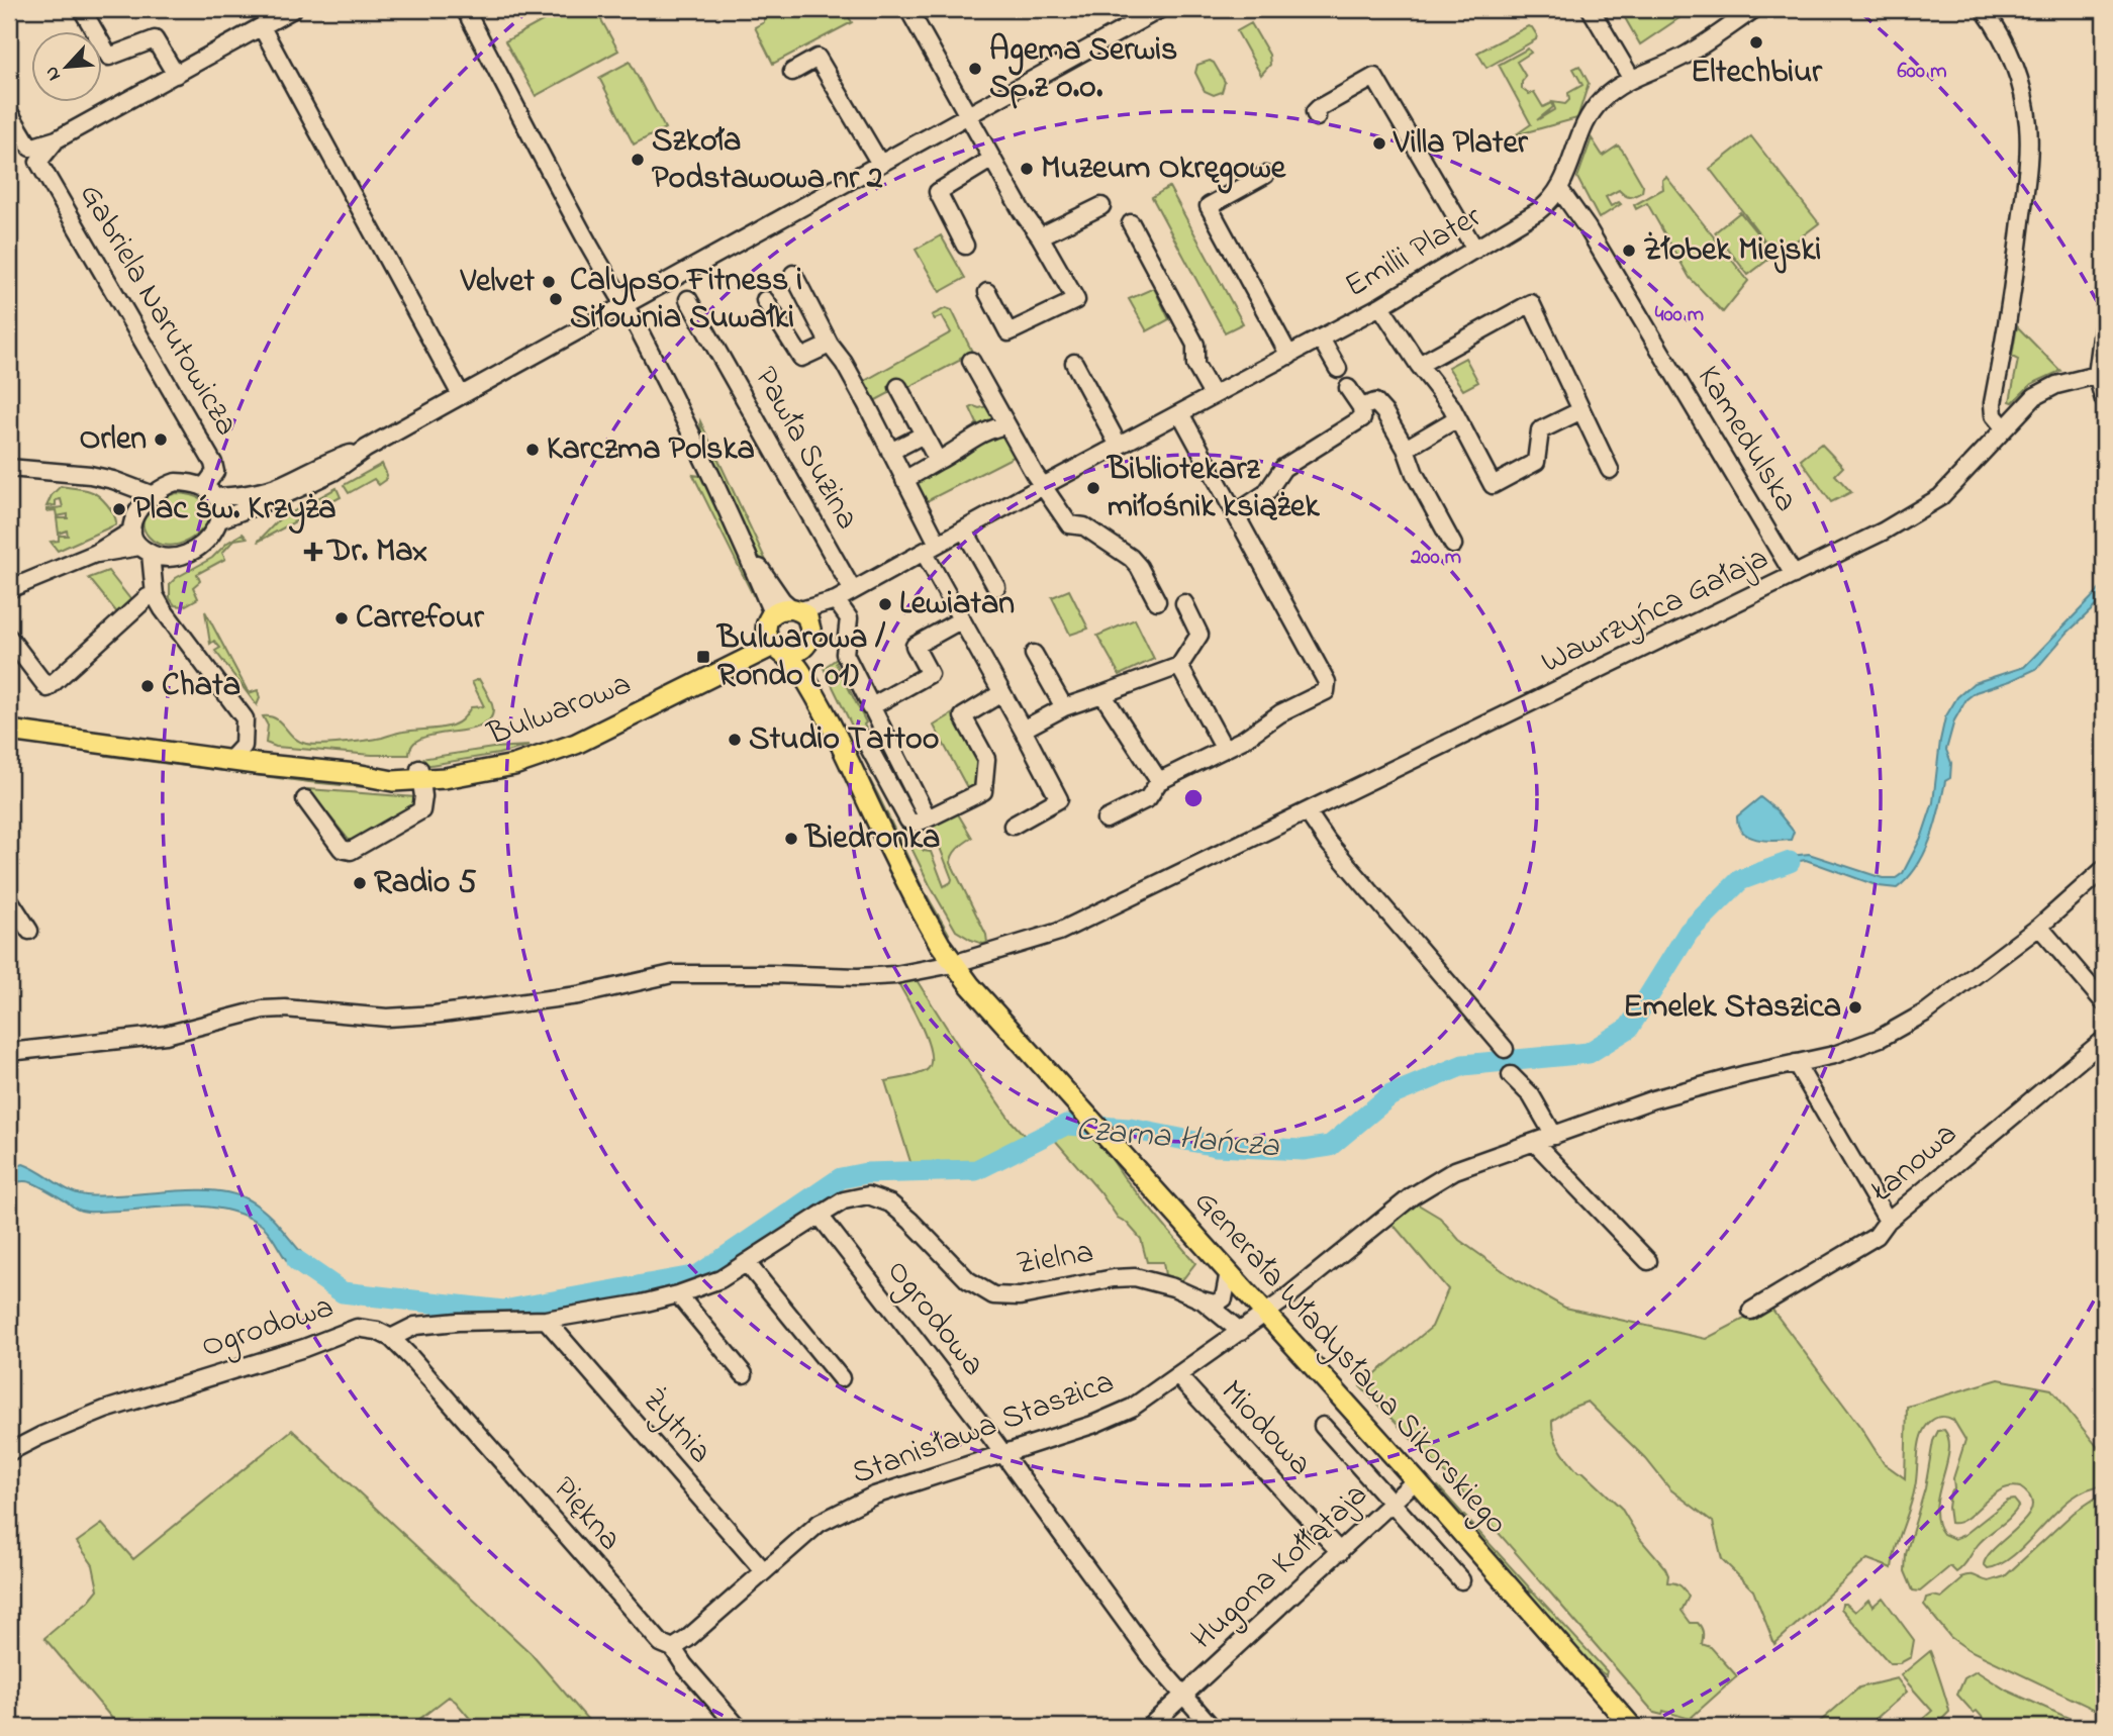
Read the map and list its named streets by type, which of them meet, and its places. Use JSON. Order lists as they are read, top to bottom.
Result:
{
  "streets": {
    "main road": ["Bulwarowa", "Generała Władysława Sikorskiego"],
    "street": [
      "Emilii Plater",
      "Gabriela Narutowicza",
      "Kamedulska",
      "Pawła Suzina",
      "Wawrzyńca Gałaja",
      "Łanowa",
      "Zielna",
      "Ogrodowa",
      "Żytnia",
      "Stanisława Staszica",
      "Miodowa",
      "Piękna",
      "Hugona Kołłątaja"
    ]
  },
  "crossings": [
    ["Emilii Plater", "Kamedulska"],
    ["Emilii Plater", "Pawła Suzina"],
    ["Emilii Plater", "Bulwarowa"],
    ["Emilii Plater", "Generała Władysława Sikorskiego"],
    ["Kamedulska", "Wawrzyńca Gałaja"],
    ["Wawrzyńca Gałaja", "Generała Władysława Sikorskiego"],
    ["Bulwarowa", "Generała Władysława Sikorskiego"],
    ["Zielna", "Ogrodowa"],
    ["Zielna", "Stanisława Staszica"],
    ["Ogrodowa", "Stanisława Staszica"],
    ["Ogrodowa", "Piękna"],
    ["Ogrodowa", "Hugona Kołłątaja"],
    ["Generała Władysława Sikorskiego", "Stanisława Staszica"],
    ["Generała Władysława Sikorskiego", "Hugona Kołłątaja"],
    ["Żytnia", "Stanisława Staszica"],
    ["Stanisława Staszica", "Miodowa"],
    ["Stanisława Staszica", "Piękna"],
    ["Miodowa", "Hugona Kołłątaja"]
  ],
  "water": ["Czarna Hańcza"],
  "places": {
    "other": [
      "Eltechbiur",
      "Agema Serwis Sp.z o.o.",
      "Villa Plater",
      "Szkoła Podstawowa nr 2",
      "Muzeum Okręgowe",
      "Żłobek Miejski",
      "Velvet",
      "Calypso Fitness i Siłownia Suwałki",
      "Orlen",
      "Karczma Polska",
      "Bibliotekarz miłośnik książek",
      "Plac św. Krzyża",
      "Lewiatan",
      "Carrefour",
      "Chata",
      "Studio Tattoo",
      "Biedronka",
      "Radio 5",
      "Emelek Staszica"
    ],
    "health": ["Dr. Max"],
    "transit": ["Bulwarowa / Rondo (01)"]
  },
  "north": "bottom left",
  "rings": ["600 m", "400 m", "200 m"]
}
